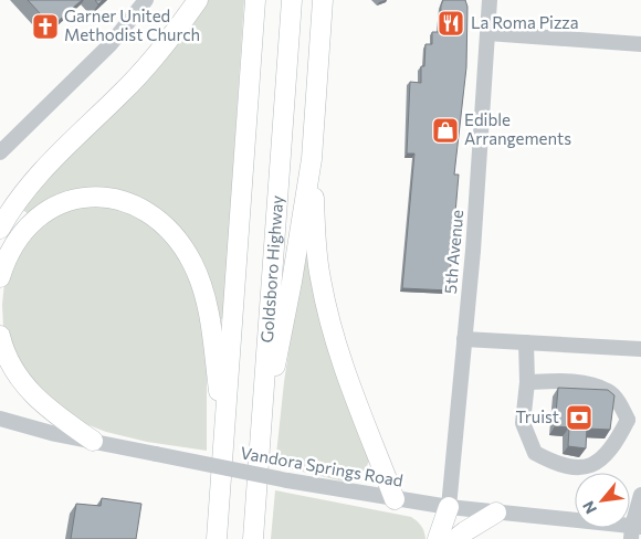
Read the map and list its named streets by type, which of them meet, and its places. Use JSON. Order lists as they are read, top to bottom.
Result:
{
  "streets": {
    "main road": ["Goldsboro Highway"],
    "street": ["5th Avenue", "Vandora Springs Road"]
  },
  "crossings": [
    ["5th Avenue", "Vandora Springs Road"]
  ],
  "places": {
    "restaurant": ["La Roma Pizza"],
    "church": ["Garner United Methodist Church"],
    "shop": ["Edible Arrangements"],
    "bank": ["Truist"]
  },
  "north": "bottom left"
}
